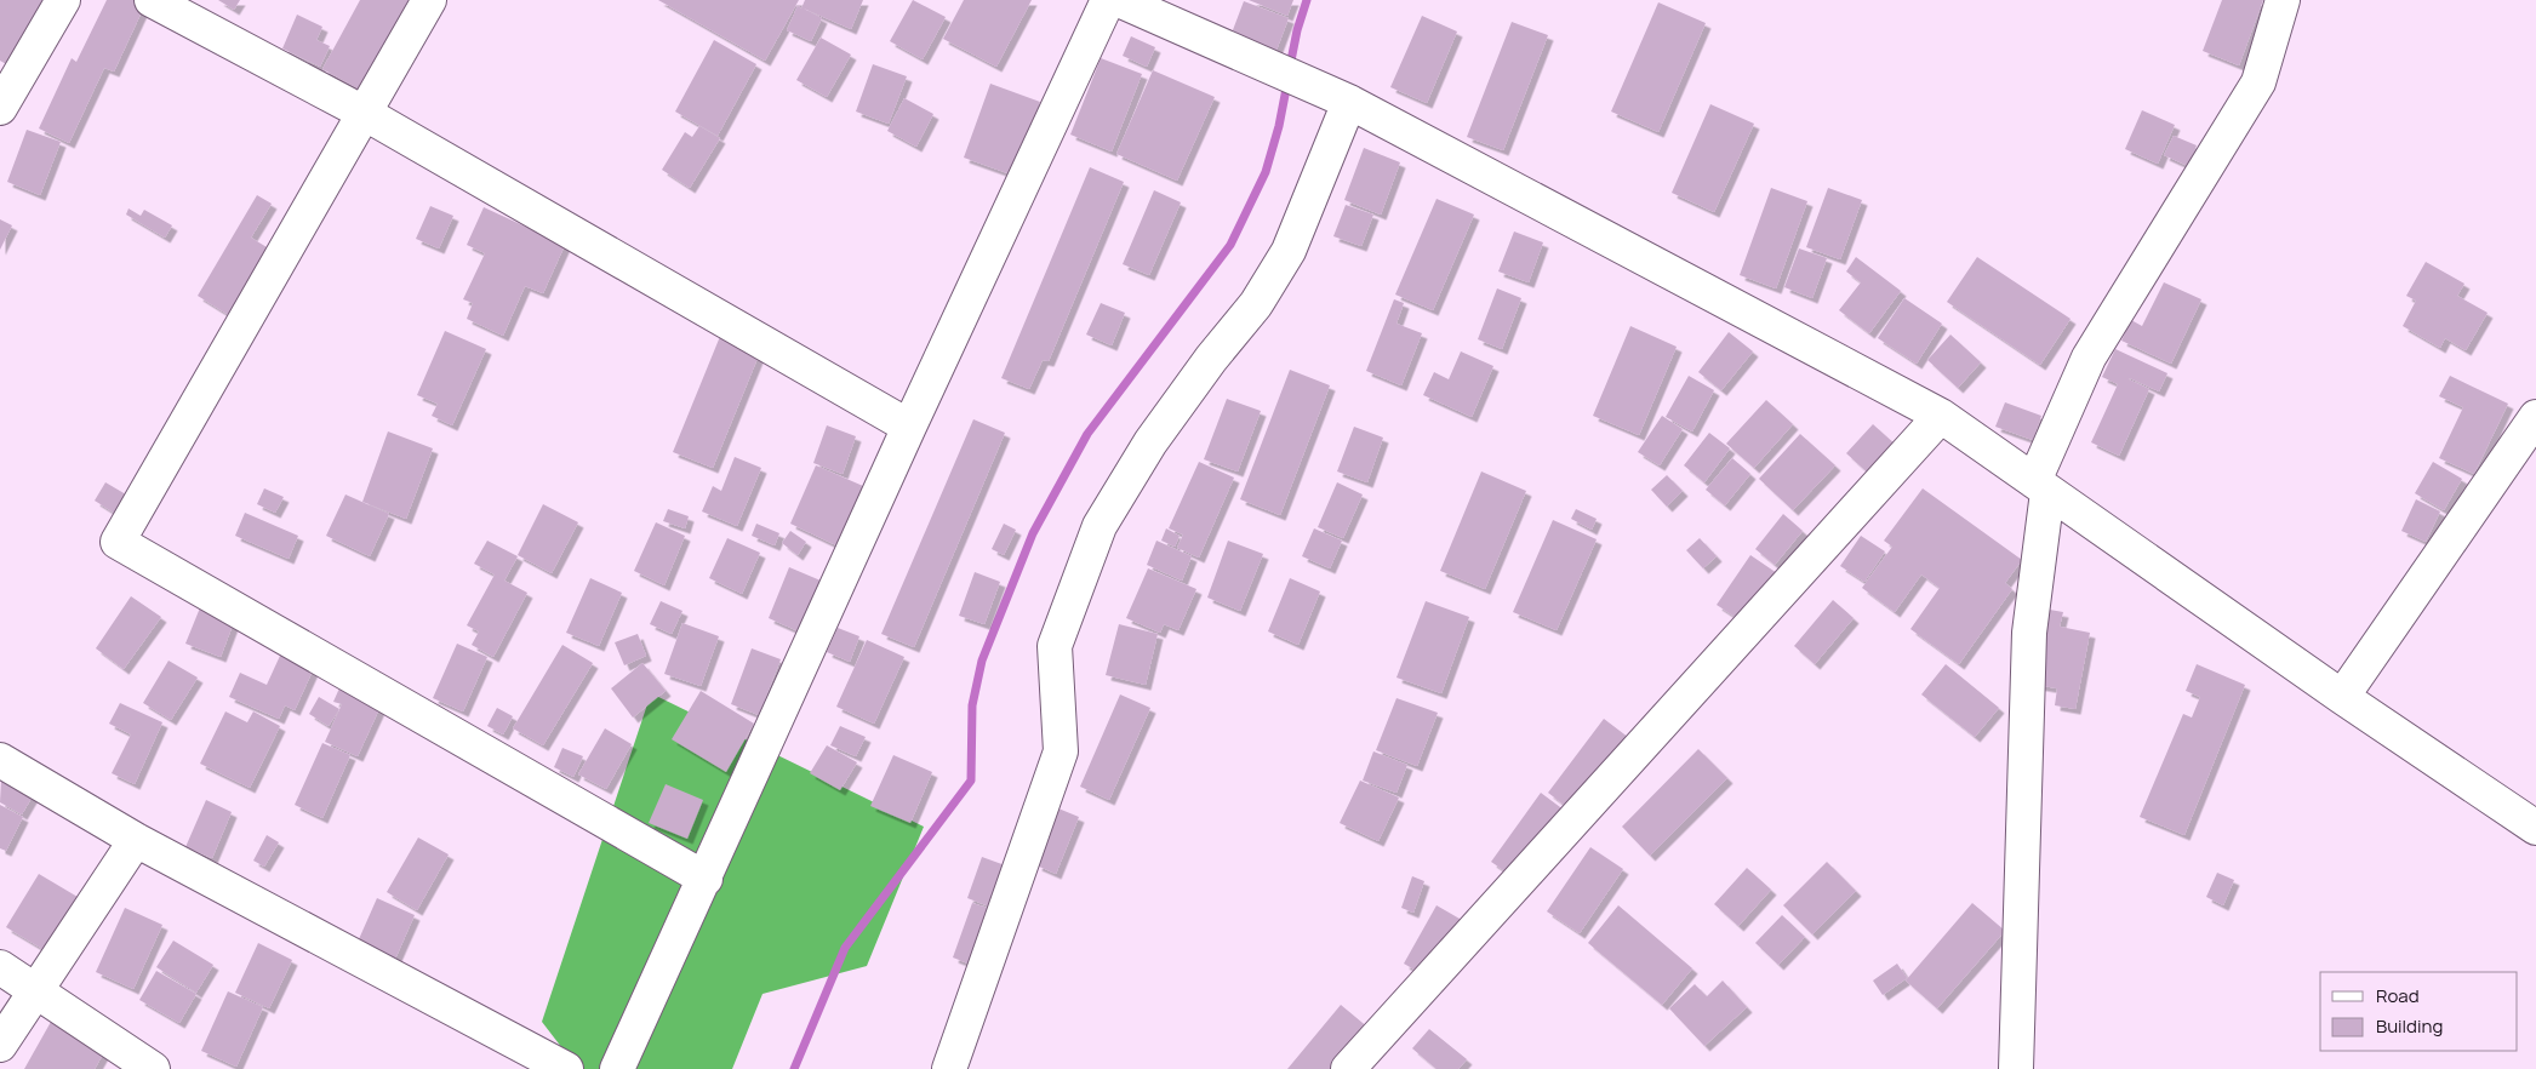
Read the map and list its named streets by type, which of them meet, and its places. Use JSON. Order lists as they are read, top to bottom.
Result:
{
  "legend": ["Road", "Building"]
}
